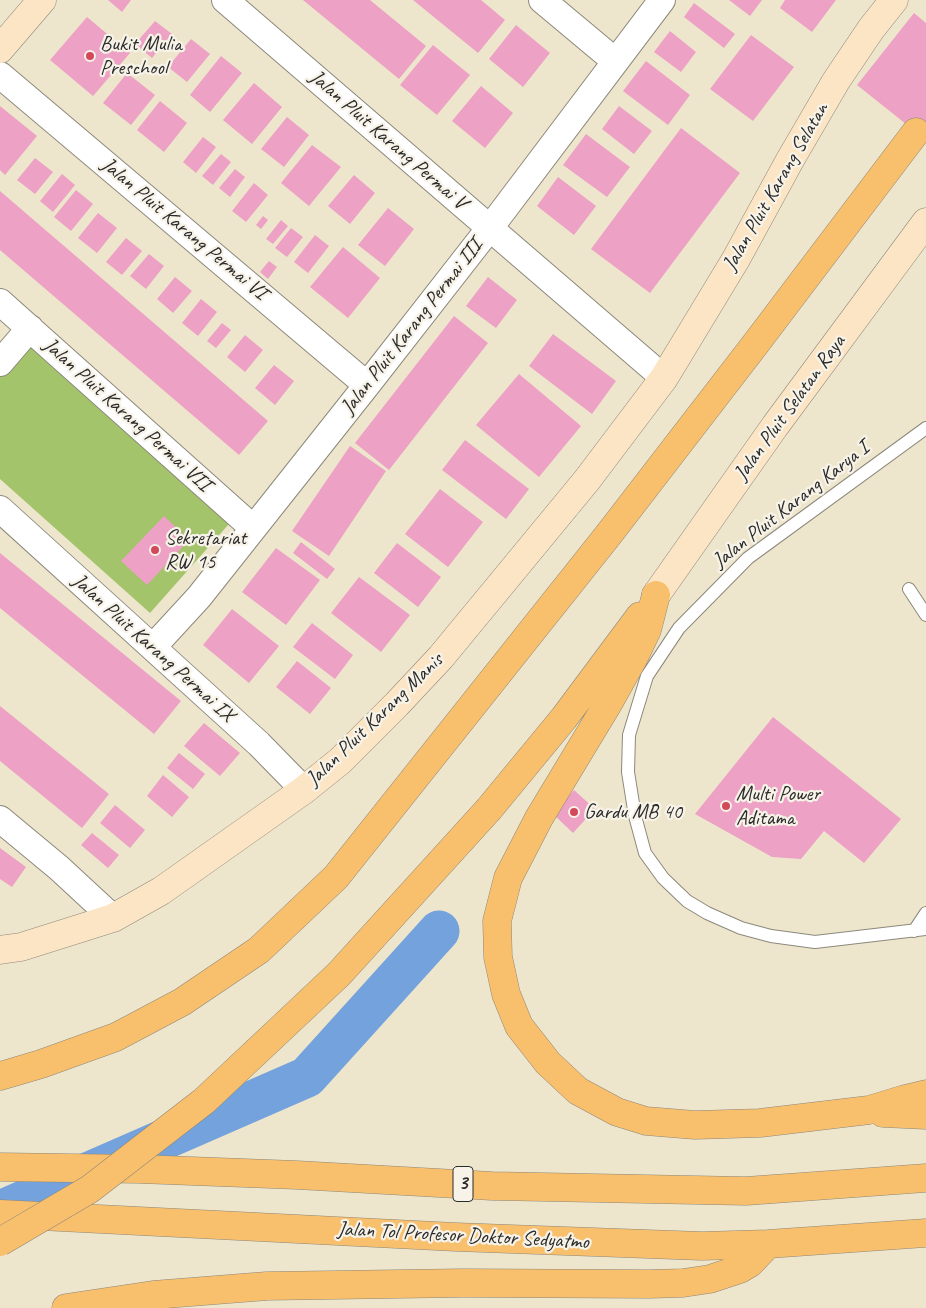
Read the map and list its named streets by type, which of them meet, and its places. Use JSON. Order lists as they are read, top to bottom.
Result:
{
  "streets": {
    "highway": ["3", "Jalan Tol Profesor Doktor Sedyatmo"],
    "street": [
      "Jalan Pluit Karang Permai V",
      "Jalan Pluit Karang Selatan",
      "Jalan Pluit Karang Permai VI",
      "Jalan Pluit Karang Permai III",
      "Jalan Pluit Selatan Raya",
      "Jalan Pluit Karang Permai VII",
      "Jalan Pluit Karang Permai IX",
      "Jalan Pluit Karang Manis"
    ],
    "lane": ["Jalan Pluit Karang Karya I"]
  },
  "crossings": [
    ["Jalan Pluit Karang Permai V", "Jalan Pluit Karang Selatan"],
    ["Jalan Pluit Karang Permai V", "Jalan Pluit Karang Permai III"],
    ["Jalan Pluit Karang Permai V", "Jalan Pluit Karang Manis"],
    ["Jalan Pluit Karang Selatan", "Jalan Pluit Karang Manis"],
    ["Jalan Pluit Karang Permai VI", "Jalan Pluit Karang Permai III"],
    ["Jalan Pluit Karang Permai III", "Jalan Pluit Karang Permai VII"],
    ["Jalan Pluit Karang Permai III", "Jalan Pluit Karang Permai IX"],
    ["Jalan Pluit Karang Permai IX", "Jalan Pluit Karang Manis"]
  ],
  "places": [
    "Bukit Mulia Preschool",
    "Sekretariat RW 15",
    "Multi Power Aditama",
    "Gardu MB 40"
  ]
}
